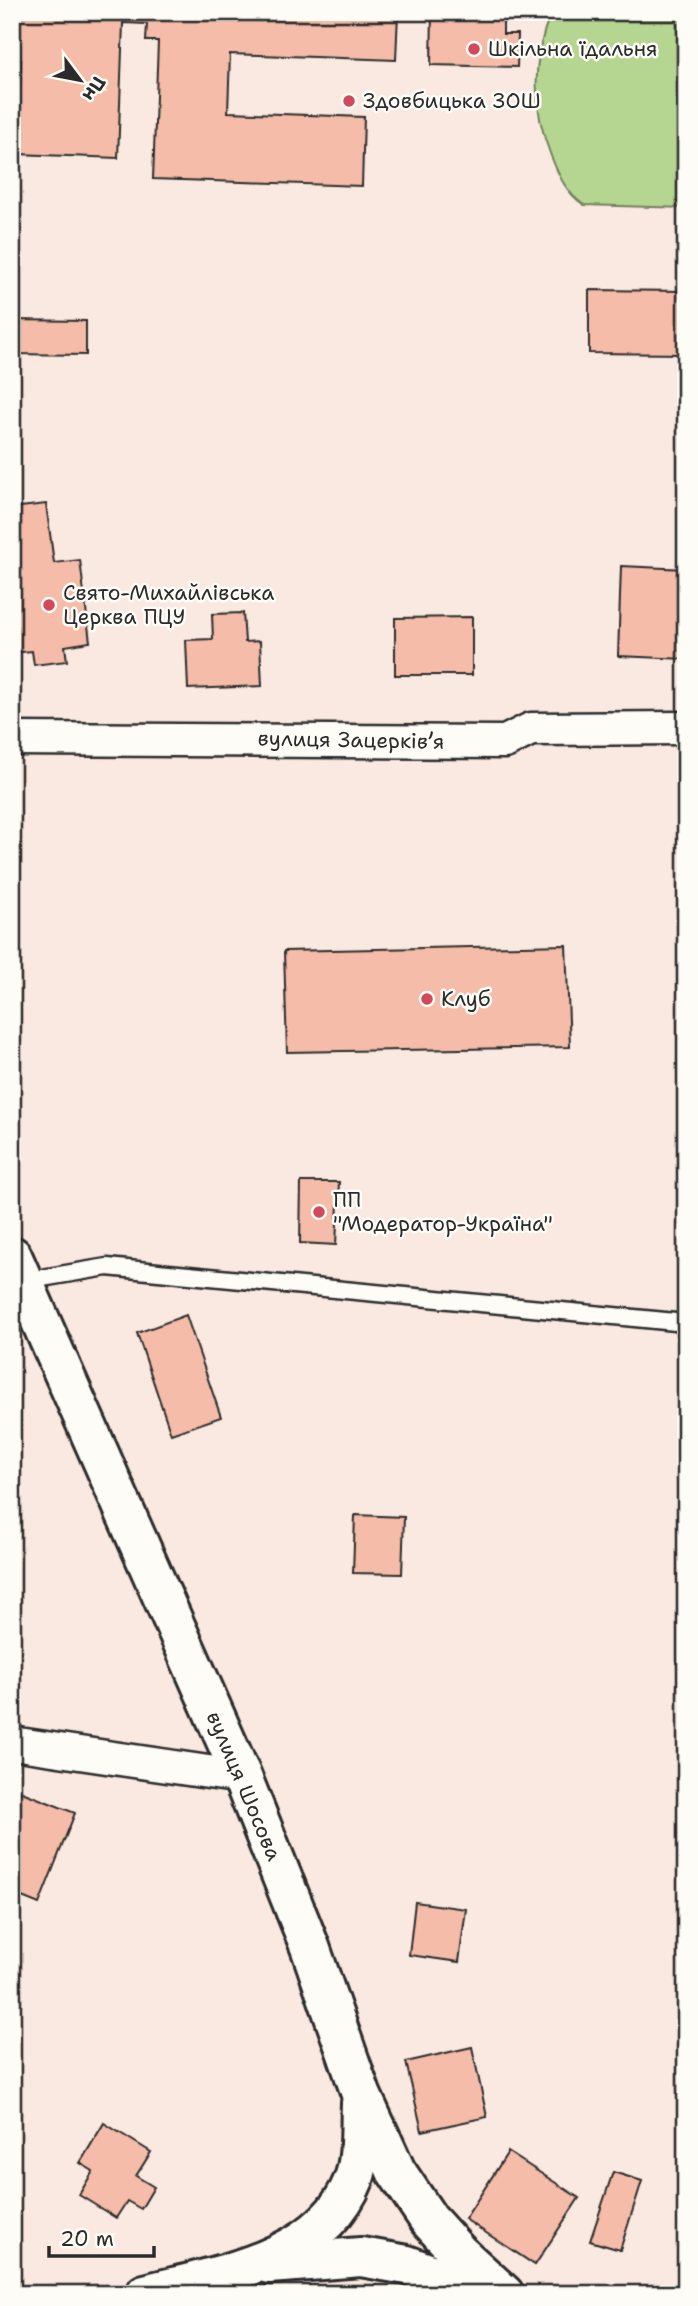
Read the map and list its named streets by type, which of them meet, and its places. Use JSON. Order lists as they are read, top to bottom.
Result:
{
  "streets": {
    "main road": ["вулиця Шосова"],
    "street": ["вулиця Зацерківʼя"]
  },
  "places": [
    "Шкільна їдальня",
    "Здовбицька ЗОШ",
    "Свято-Михайлівська Церква ПЦУ",
    "Клуб",
    "ПП \"Модератор-Україна\""
  ],
  "scale_bar": "20 m",
  "north": "bottom right"
}
